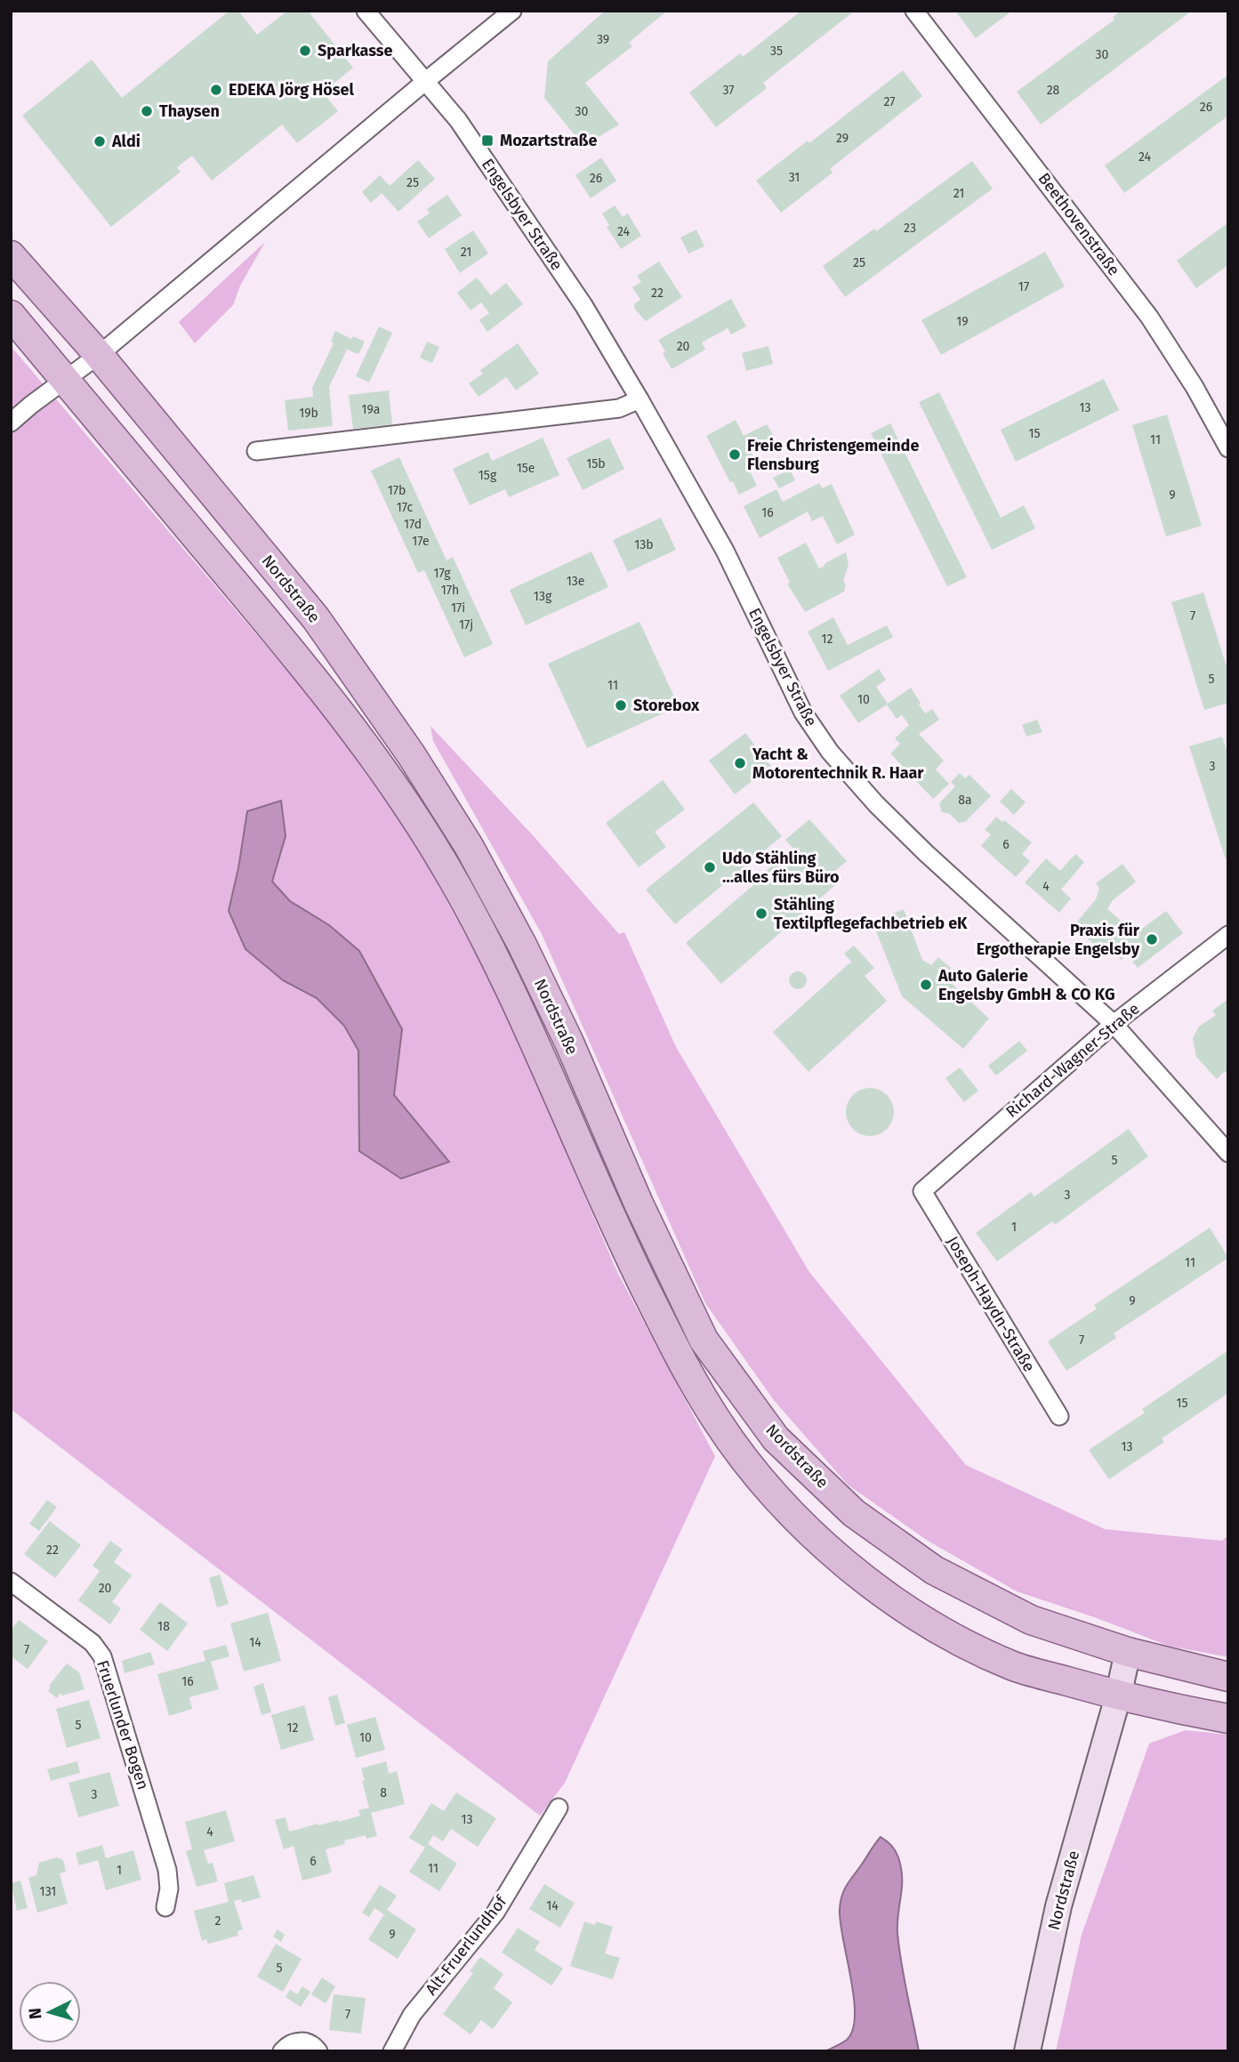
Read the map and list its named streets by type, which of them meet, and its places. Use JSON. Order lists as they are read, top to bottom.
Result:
{
  "streets": {
    "main road": ["Nordstraße"],
    "street": [
      "Engelsbyer Straße",
      "Beethovenstraße",
      "Richard-Wagner-Straße",
      "Joseph-Haydn-Straße",
      "Fruerlunder Bogen",
      "Alt-Fruerlundhof"
    ]
  },
  "crossings": [
    ["Engelsbyer Straße", "Richard-Wagner-Straße"],
    ["Richard-Wagner-Straße", "Joseph-Haydn-Straße"]
  ],
  "places": {
    "other": [
      "Sparkasse",
      "EDEKA Jörg Hösel",
      "Thaysen",
      "Aldi",
      "Freie Christengemeinde Flensburg",
      "Storebox",
      "Yacht & Motorentechnik R. Haar",
      "Udo Stähling …alles fürs Büro",
      "Stähling Textilpflegefachbetrieb eK",
      "Praxis für Ergotherapie Engelsby",
      "Auto Galerie Engelsby GmbH & CO KG"
    ],
    "transit": ["Mozartstraße"]
  },
  "house_numbers": [
    "39",
    "35",
    "30",
    "37",
    "28",
    "27",
    "26",
    "30",
    "29",
    "24",
    "31",
    "26",
    "25",
    "21",
    "23",
    "24",
    "21",
    "25",
    "17",
    "22",
    "19",
    "20",
    "13",
    "19a",
    "19b",
    "15",
    "11",
    "15b",
    "15e",
    "15g",
    "17b",
    "9",
    "17c",
    "16",
    "17d",
    "17e",
    "13b",
    "17g",
    "13e",
    "17h",
    "13g",
    "17i",
    "7",
    "17j",
    "12",
    "5",
    "11",
    "10",
    "3",
    "8a",
    "6",
    "4",
    "5",
    "3",
    "1",
    "11",
    "9",
    "7",
    "15",
    "13",
    "22",
    "20",
    "18",
    "14",
    "7",
    "16",
    "5",
    "12",
    "10",
    "8",
    "3",
    "13",
    "4",
    "6",
    "11",
    "1",
    "131",
    "14",
    "2",
    "9",
    "5",
    "7"
  ],
  "north": "left"
}
